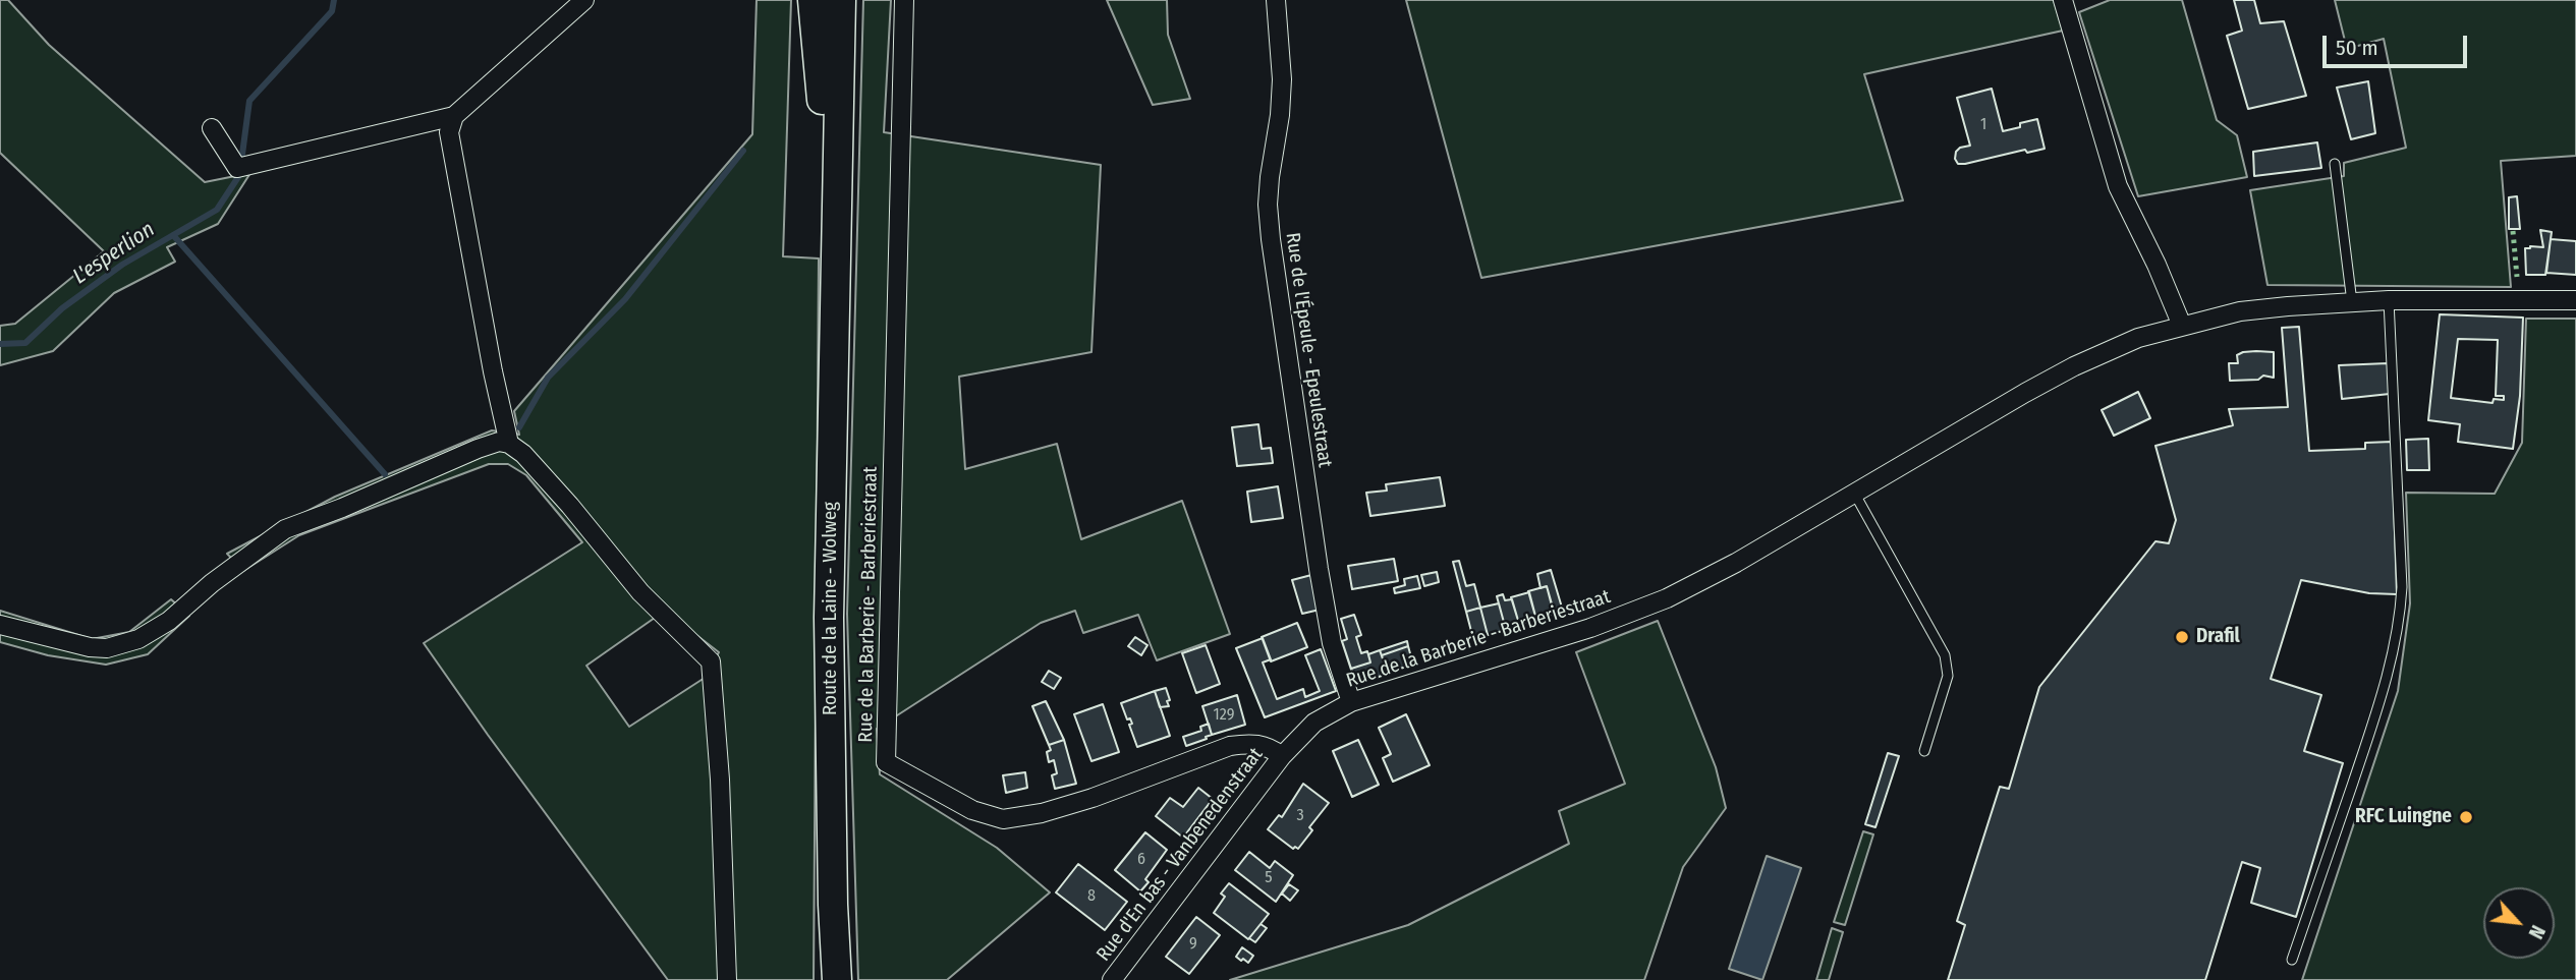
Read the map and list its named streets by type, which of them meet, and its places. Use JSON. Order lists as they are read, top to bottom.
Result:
{
  "streets": {
    "highway": ["Route de la Laine - Wolweg"],
    "street": ["Rue de l'Épeule - Epeulestraat", "Rue de la Barberie - Barberiestraat", "Rue d'En bas - Vanbenedenstraat"]
  },
  "crossings": [
    ["Rue de l'Épeule - Epeulestraat", "Rue de la Barberie - Barberiestraat"],
    ["Rue de la Barberie - Barberiestraat", "Rue d'En bas - Vanbenedenstraat"]
  ],
  "water": ["L'esperlion"],
  "places": ["Drafil", "RFC Luingne"],
  "house_numbers": [
    "1",
    "129",
    "3",
    "6",
    "5",
    "8",
    "9"
  ],
  "scale_bar": "50 m",
  "north": "bottom right"
}
